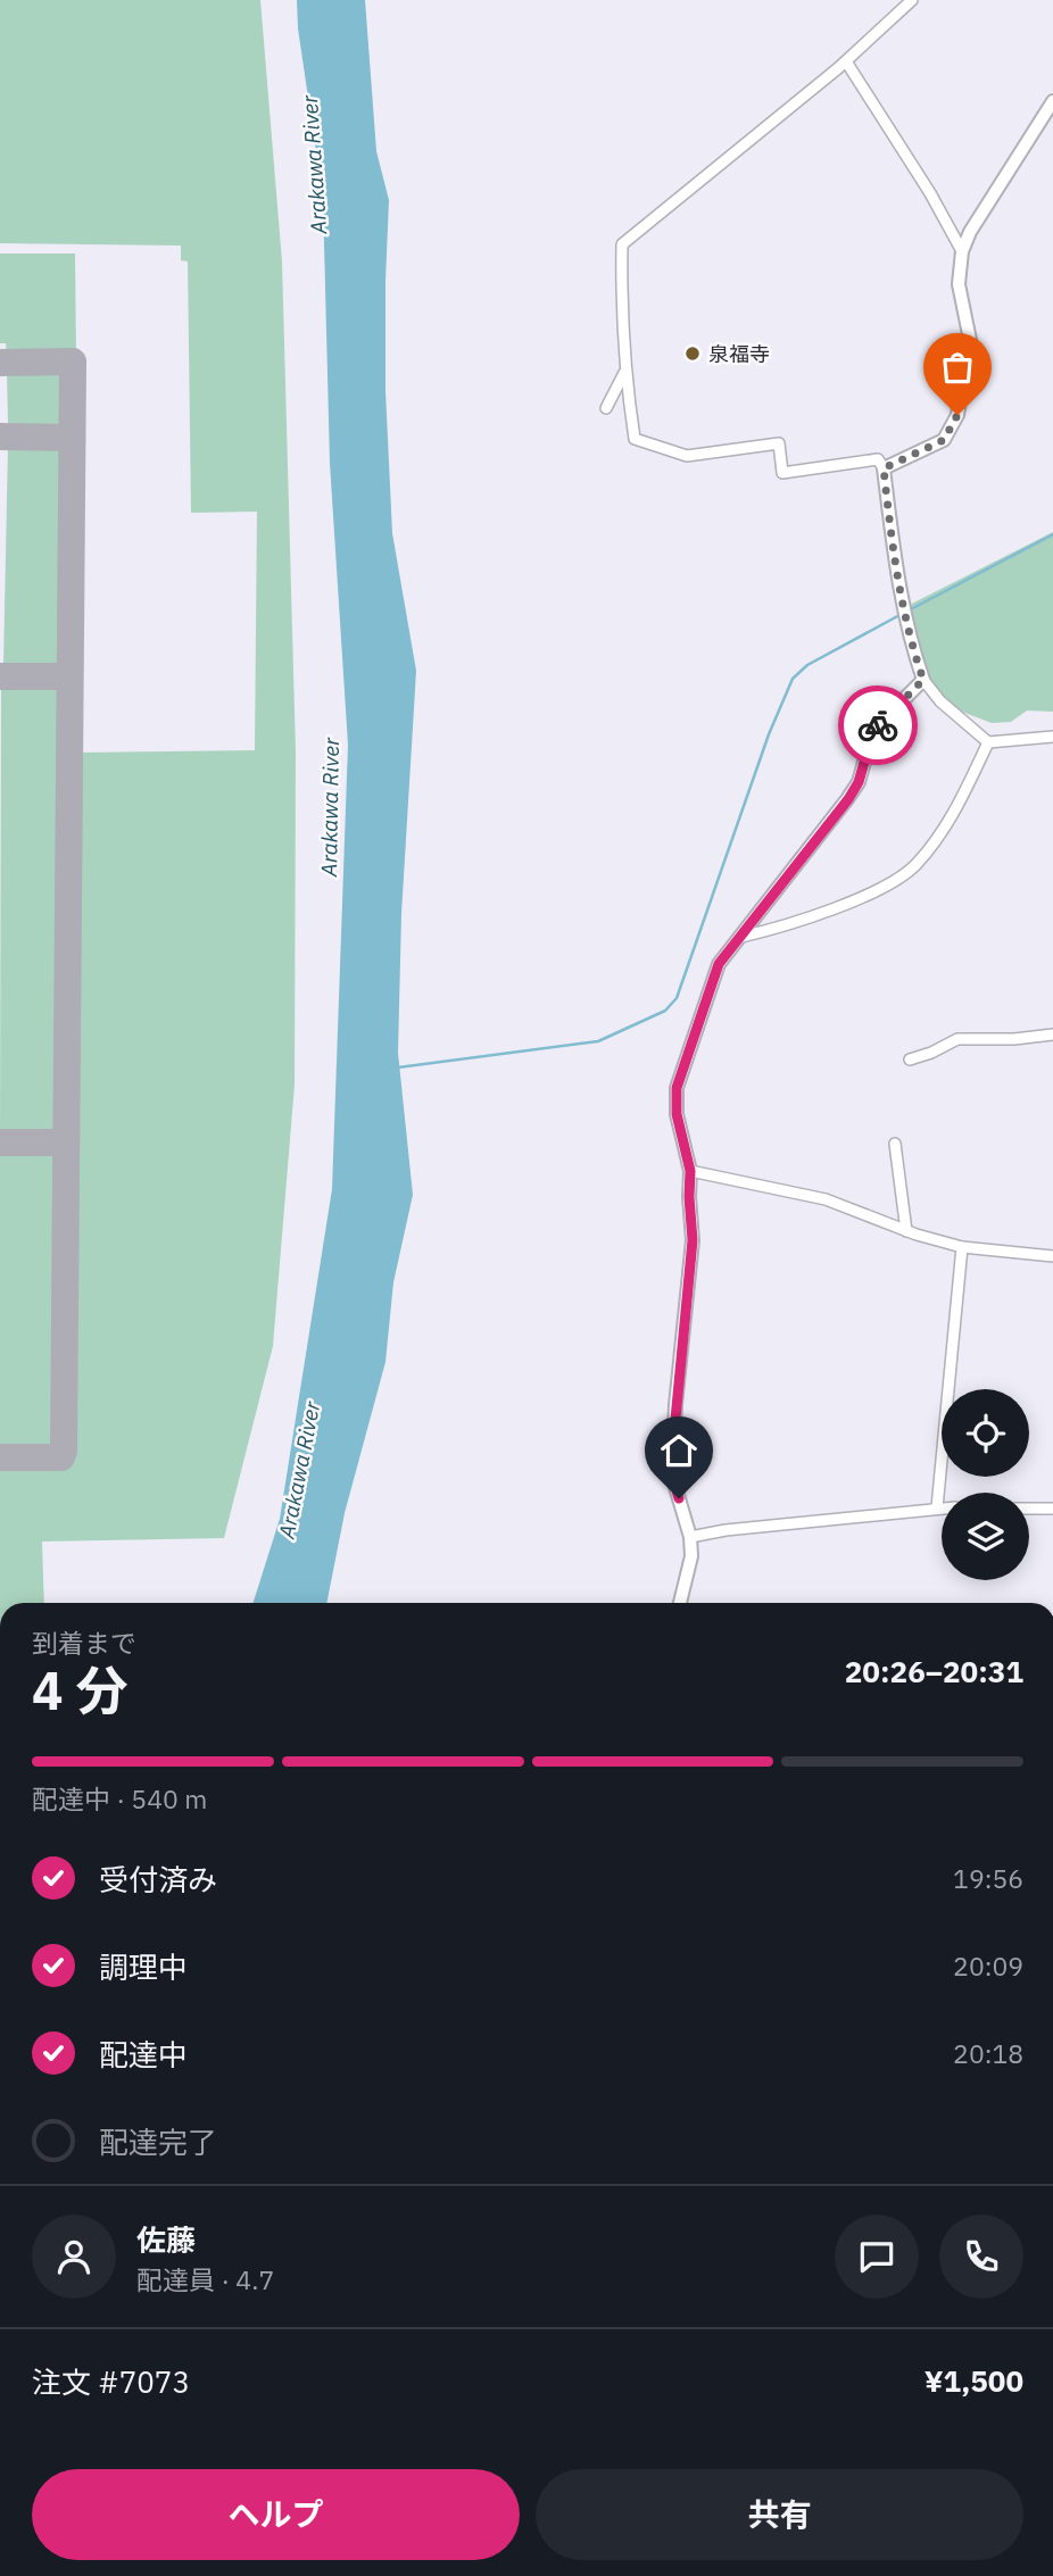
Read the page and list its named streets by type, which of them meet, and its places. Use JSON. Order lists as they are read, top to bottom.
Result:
{
  "water": ["Arakawa River"],
  "places": ["泉福寺"],
  "page": {
    "heading": ["4 分", "到着まで", "20:26–20:31"],
    "panel": [
      "佐藤",
      "配達員 · 4.7",
      "注文 #7073",
      "¥1,500"
    ],
    "bar": "配達中 · 540 m",
    "list": [
      ["受付済み", "19:56"],
      ["調理中", "20:09"],
      ["配達中", "20:18"],
      "配達完了"
    ],
    "buttons": ["ヘルプ", "共有"]
  }
}
